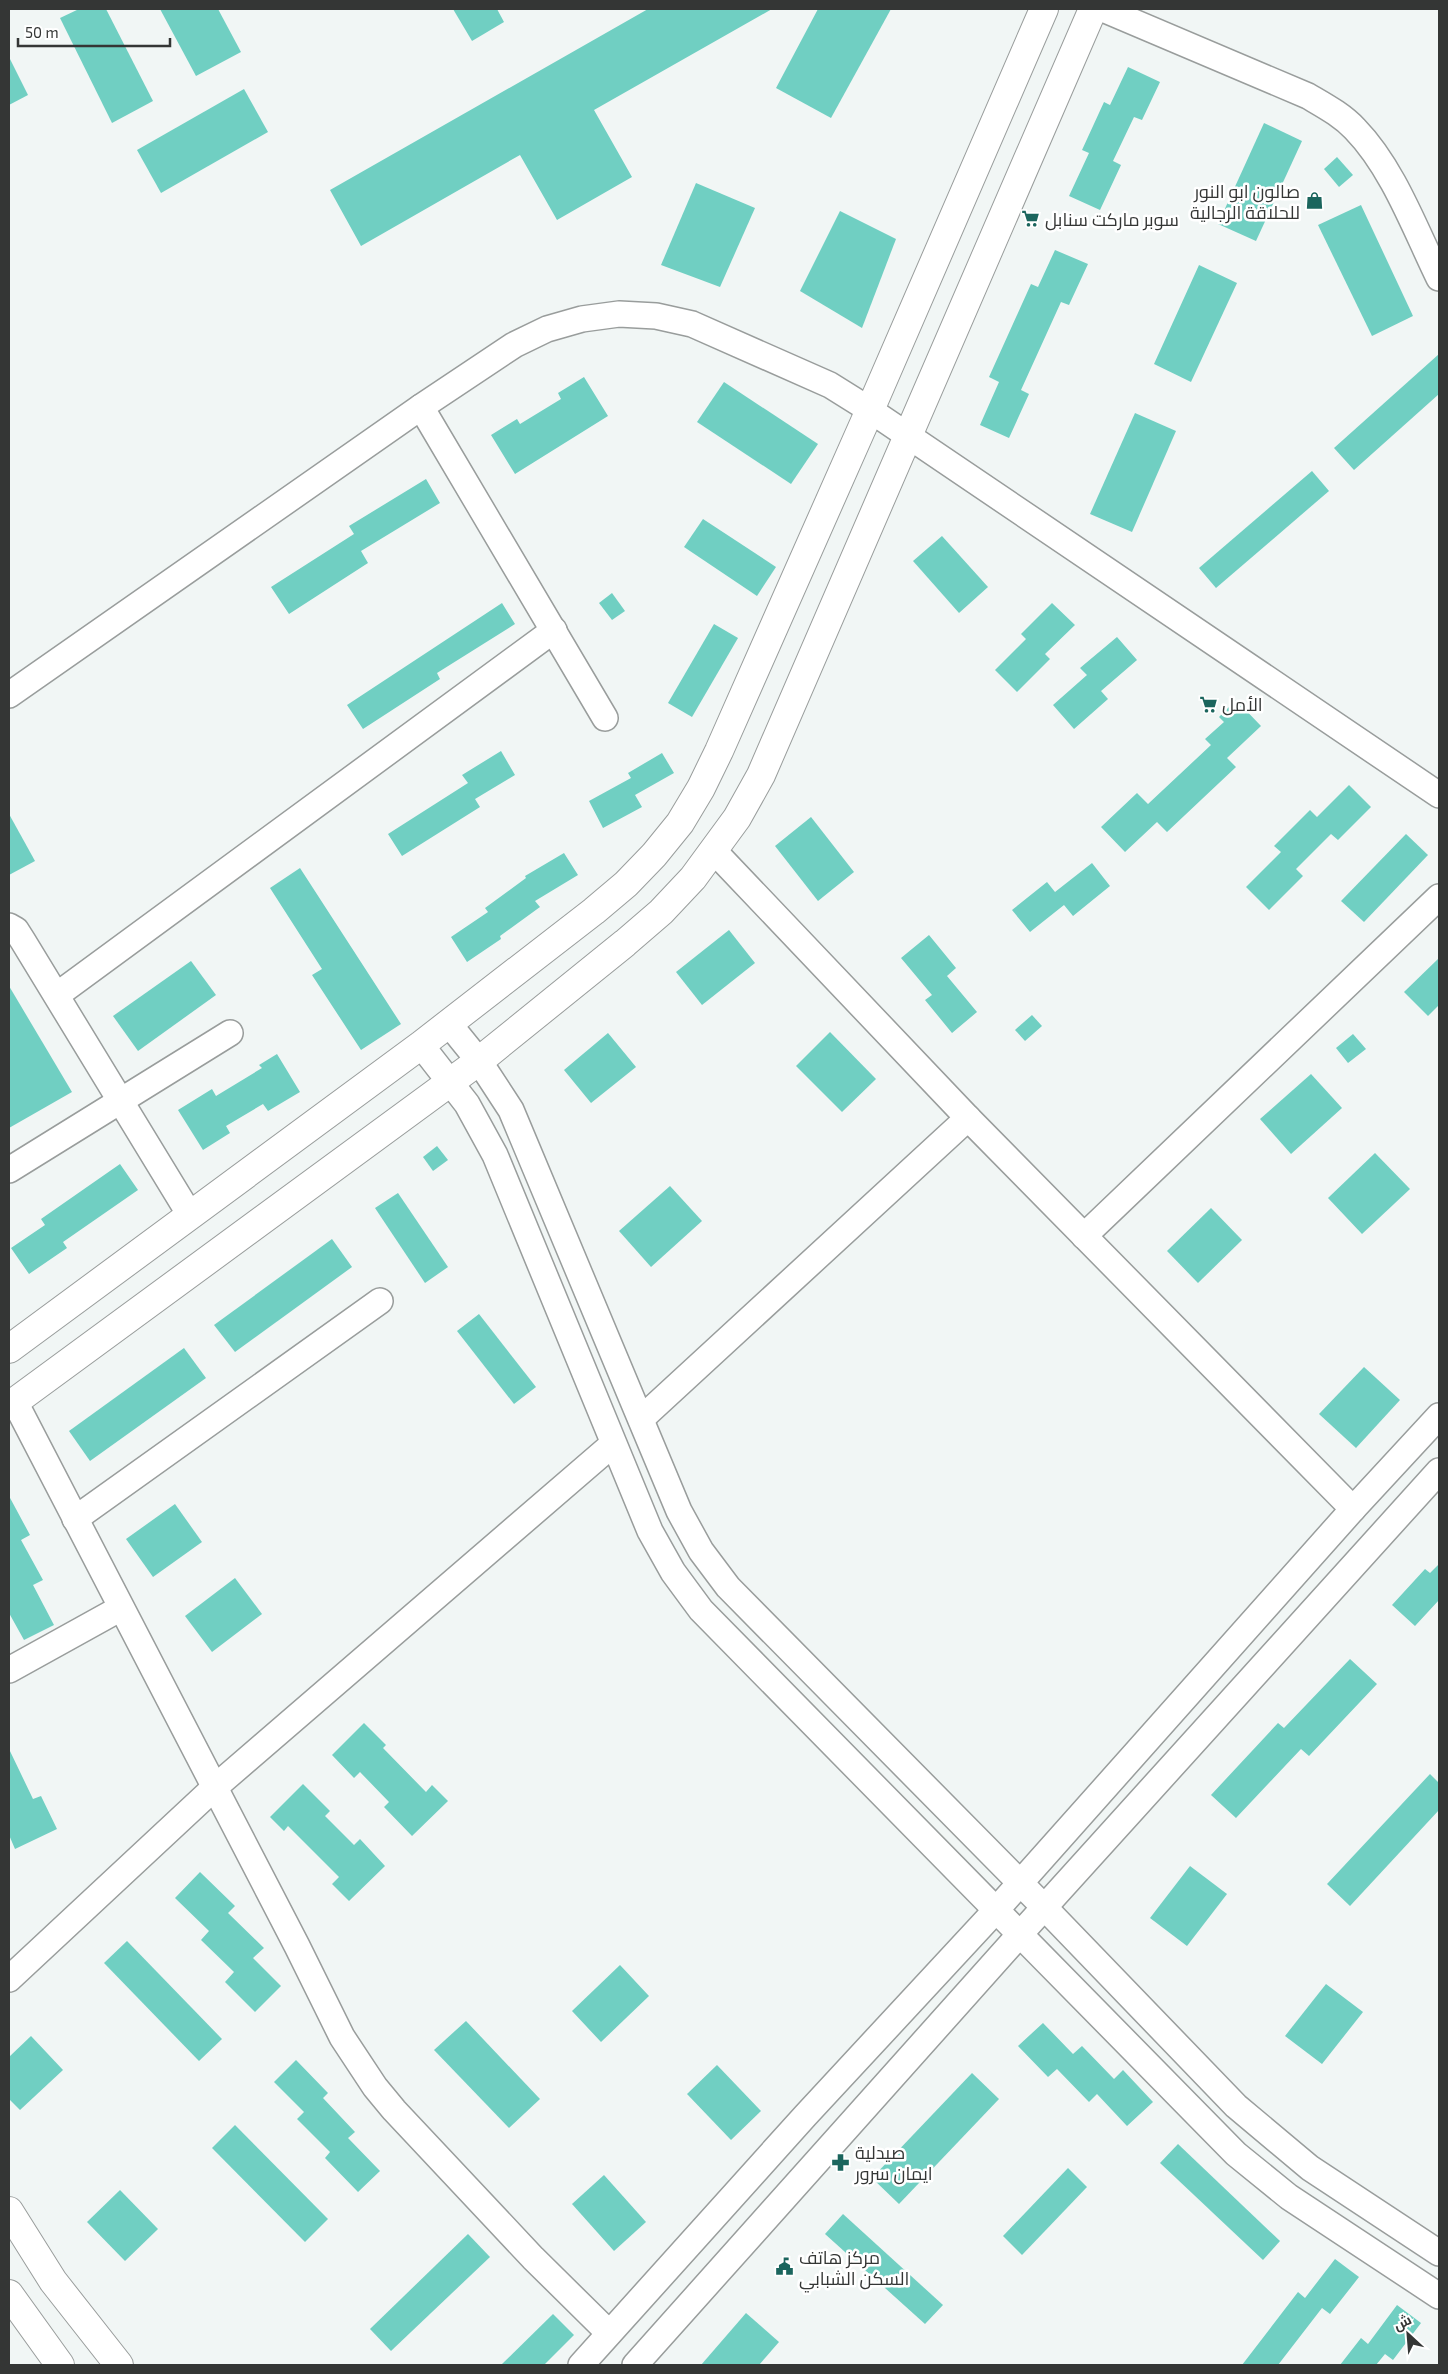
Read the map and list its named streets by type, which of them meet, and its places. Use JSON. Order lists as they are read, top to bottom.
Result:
{
  "places": {
    "shop": ["صالون ابو النور للحلاقة الرجالية"],
    "supermarket": ["سوبر ماركت سنابل", "الأمل"],
    "pharmacy": ["صيدلية ايمان سرور"],
    "public building": ["مركز هاتف السكن الشبابي"]
  },
  "scale_bar": "50 m",
  "north": "top left"
}
